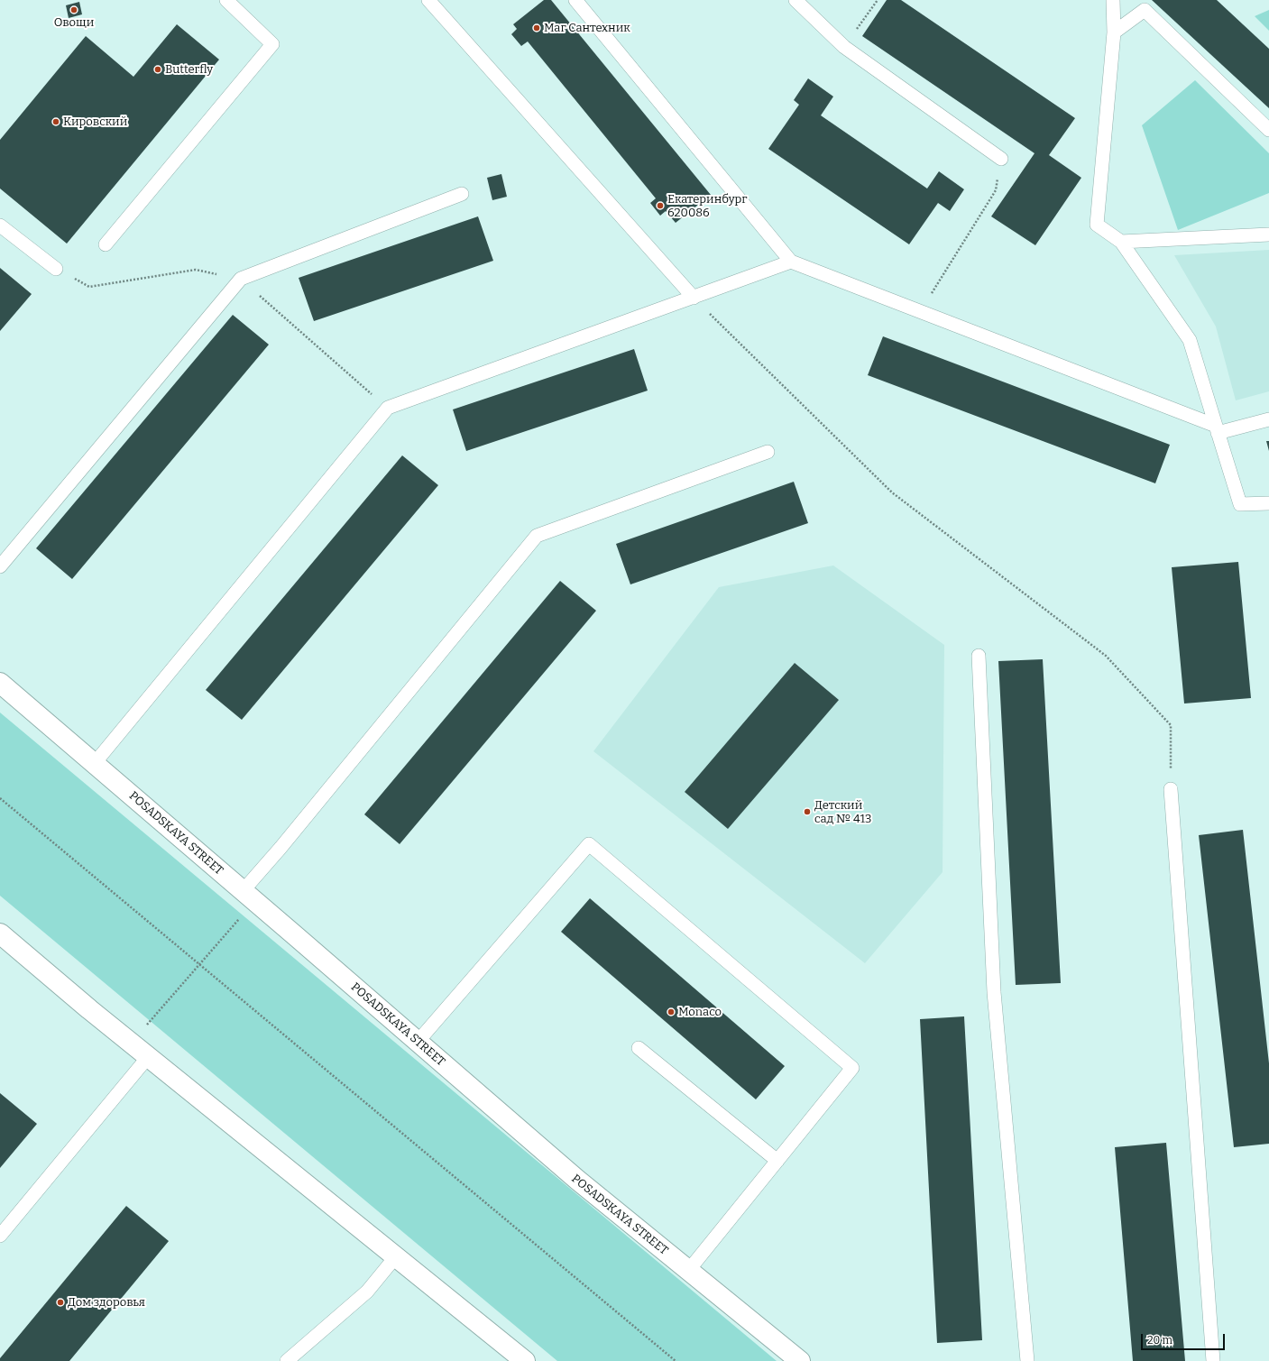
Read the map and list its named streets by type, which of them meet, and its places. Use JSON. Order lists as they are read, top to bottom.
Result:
{
  "streets": {
    "street": ["POSADSKAYA STREET"]
  },
  "places": [
    "Овощи",
    "Маг Сантехник",
    "Butterfly",
    "Кировский",
    "Екатеринбург 620086",
    "Детский сад № 413",
    "Monaco",
    "Дом здоровья"
  ],
  "scale_bar": "20 m"
}
